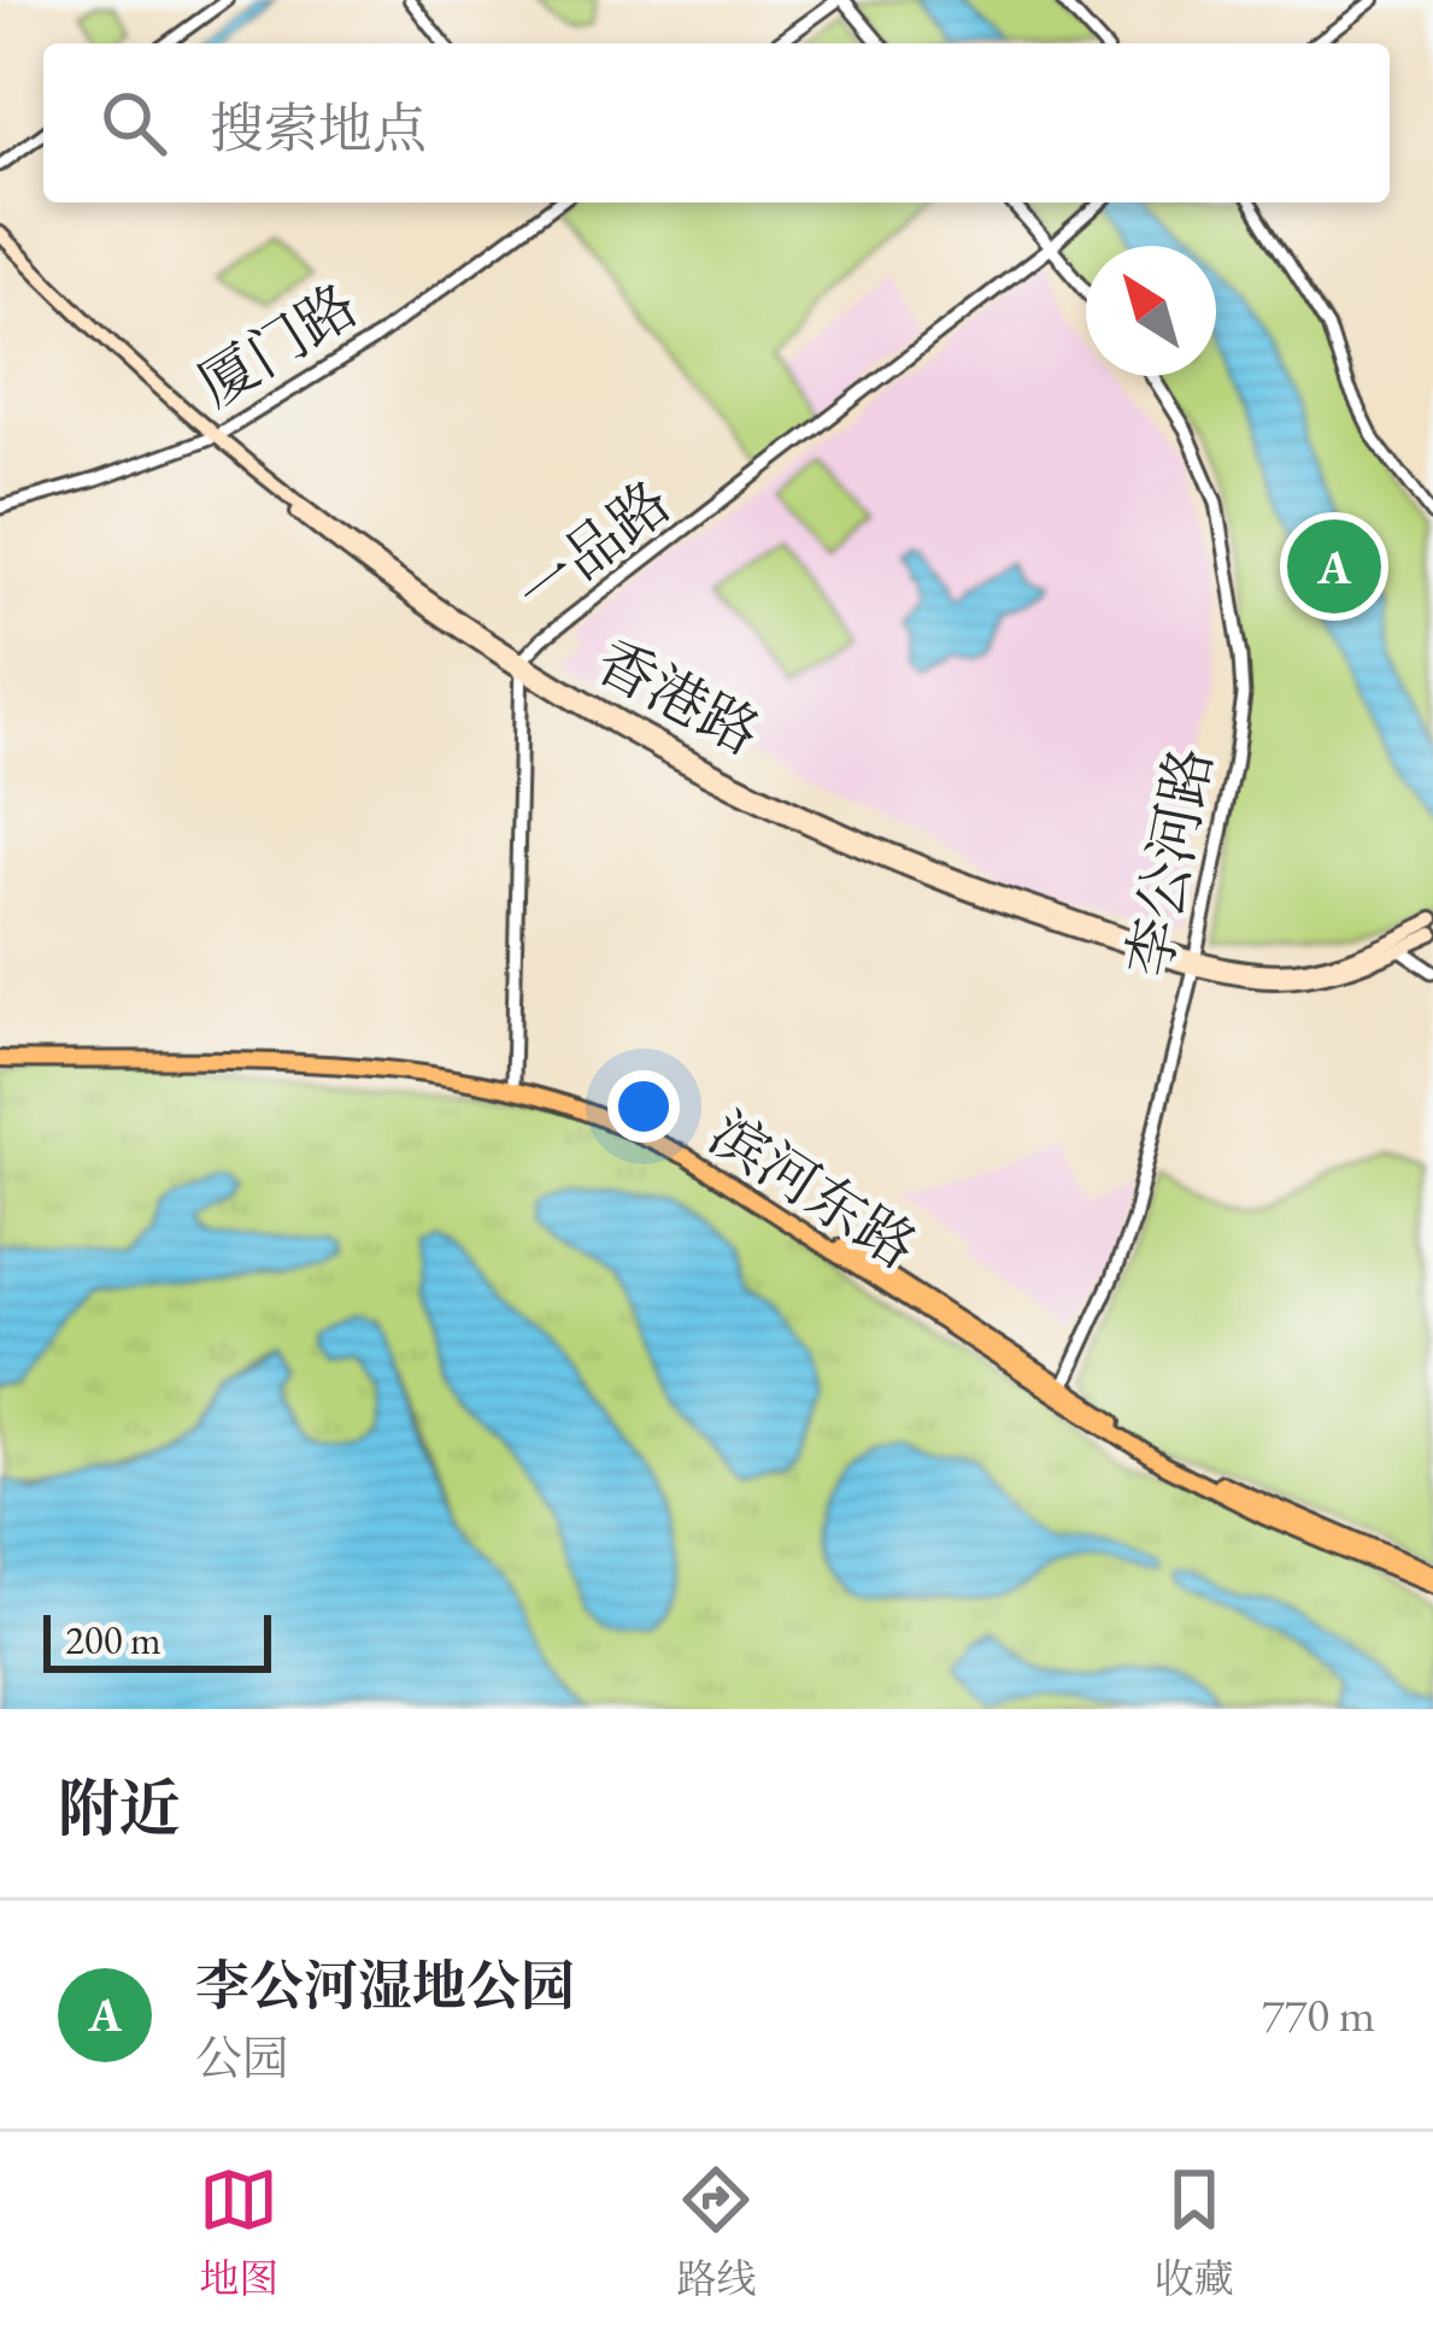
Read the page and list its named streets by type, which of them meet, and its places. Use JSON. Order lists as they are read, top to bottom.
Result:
{
  "streets": {
    "main road": ["香港路", "滨河东路"],
    "street": ["厦门路", "一品路", "李公河路"]
  },
  "crossings": [
    ["厦门路", "香港路"],
    ["一品路", "香港路"],
    ["一品路", "滨河东路"],
    ["香港路", "李公河路"],
    ["李公河路", "滨河东路"]
  ],
  "scale_bar": "200 m",
  "north": "top left",
  "page": {
    "search": "搜索地点",
    "pins": "A",
    "scale": "200 m",
    "heading": "附近",
    "list": [
      {
        "mark": "A",
        "name": "李公河湿地公园",
        "note": "公园",
        "value": "770 m"
      }
    ],
    "nav": ["地图", "路线", "收藏"]
  }
}
